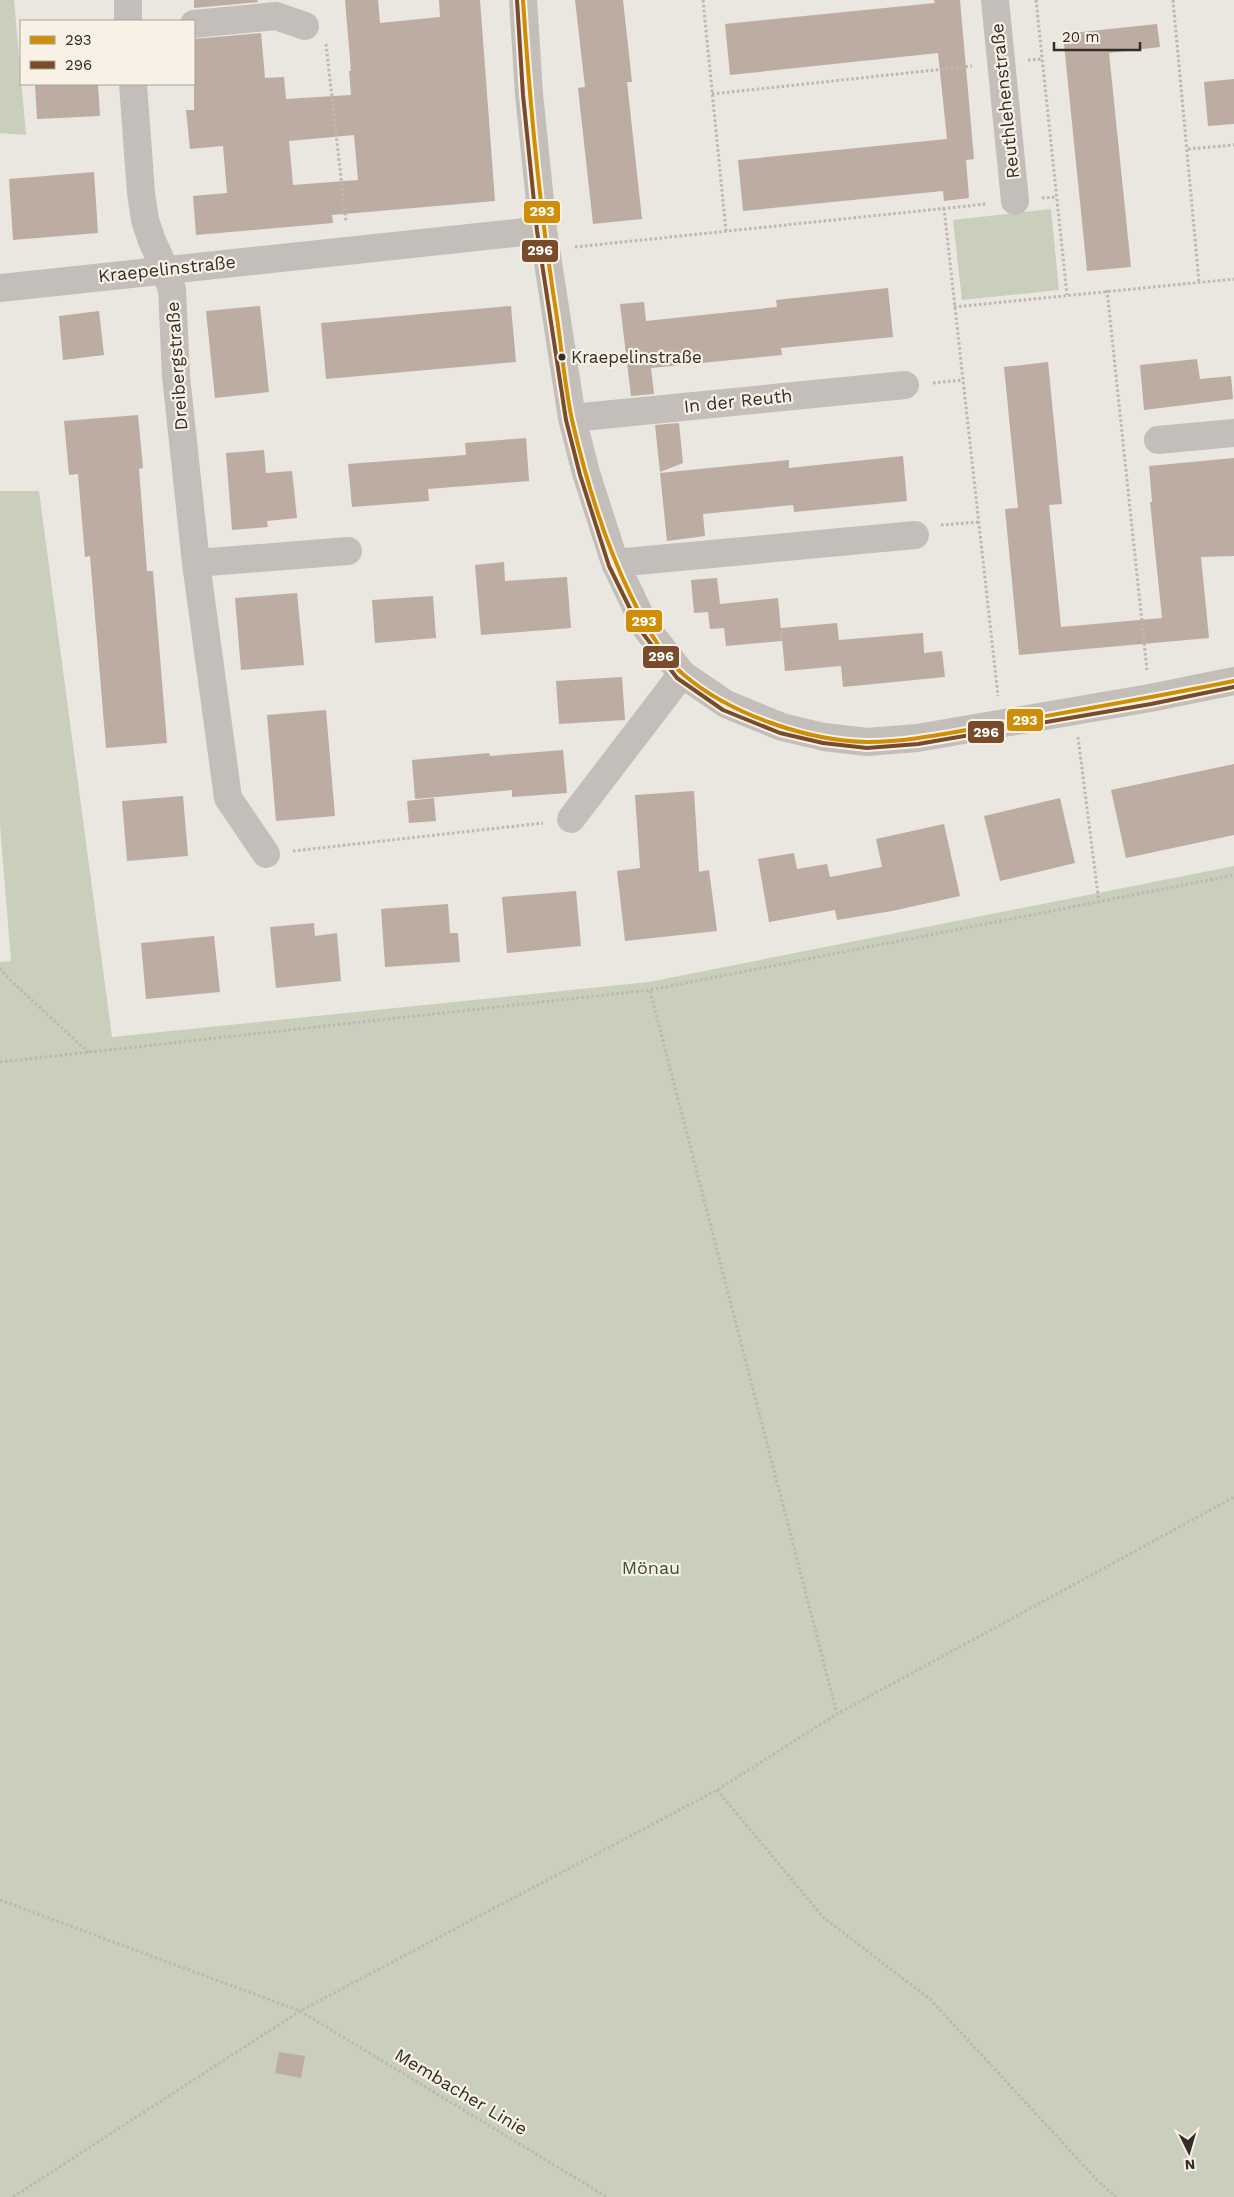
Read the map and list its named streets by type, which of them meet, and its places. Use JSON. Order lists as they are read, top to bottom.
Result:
{
  "streets": {
    "street": [
      "Reuthlehenstraße",
      "Kraepelinstraße",
      "Dreibergstraße",
      "In der Reuth"
    ],
    "path": ["Membacher Linie"]
  },
  "crossings": [
    ["Kraepelinstraße", "Dreibergstraße"]
  ],
  "parks": ["Mönau"],
  "places": ["Kraepelinstraße"],
  "lines": ["transit line 293", "transit line 296"],
  "legend": ["293", "296"],
  "scale_bar": "20 m",
  "north": "bottom"
}
